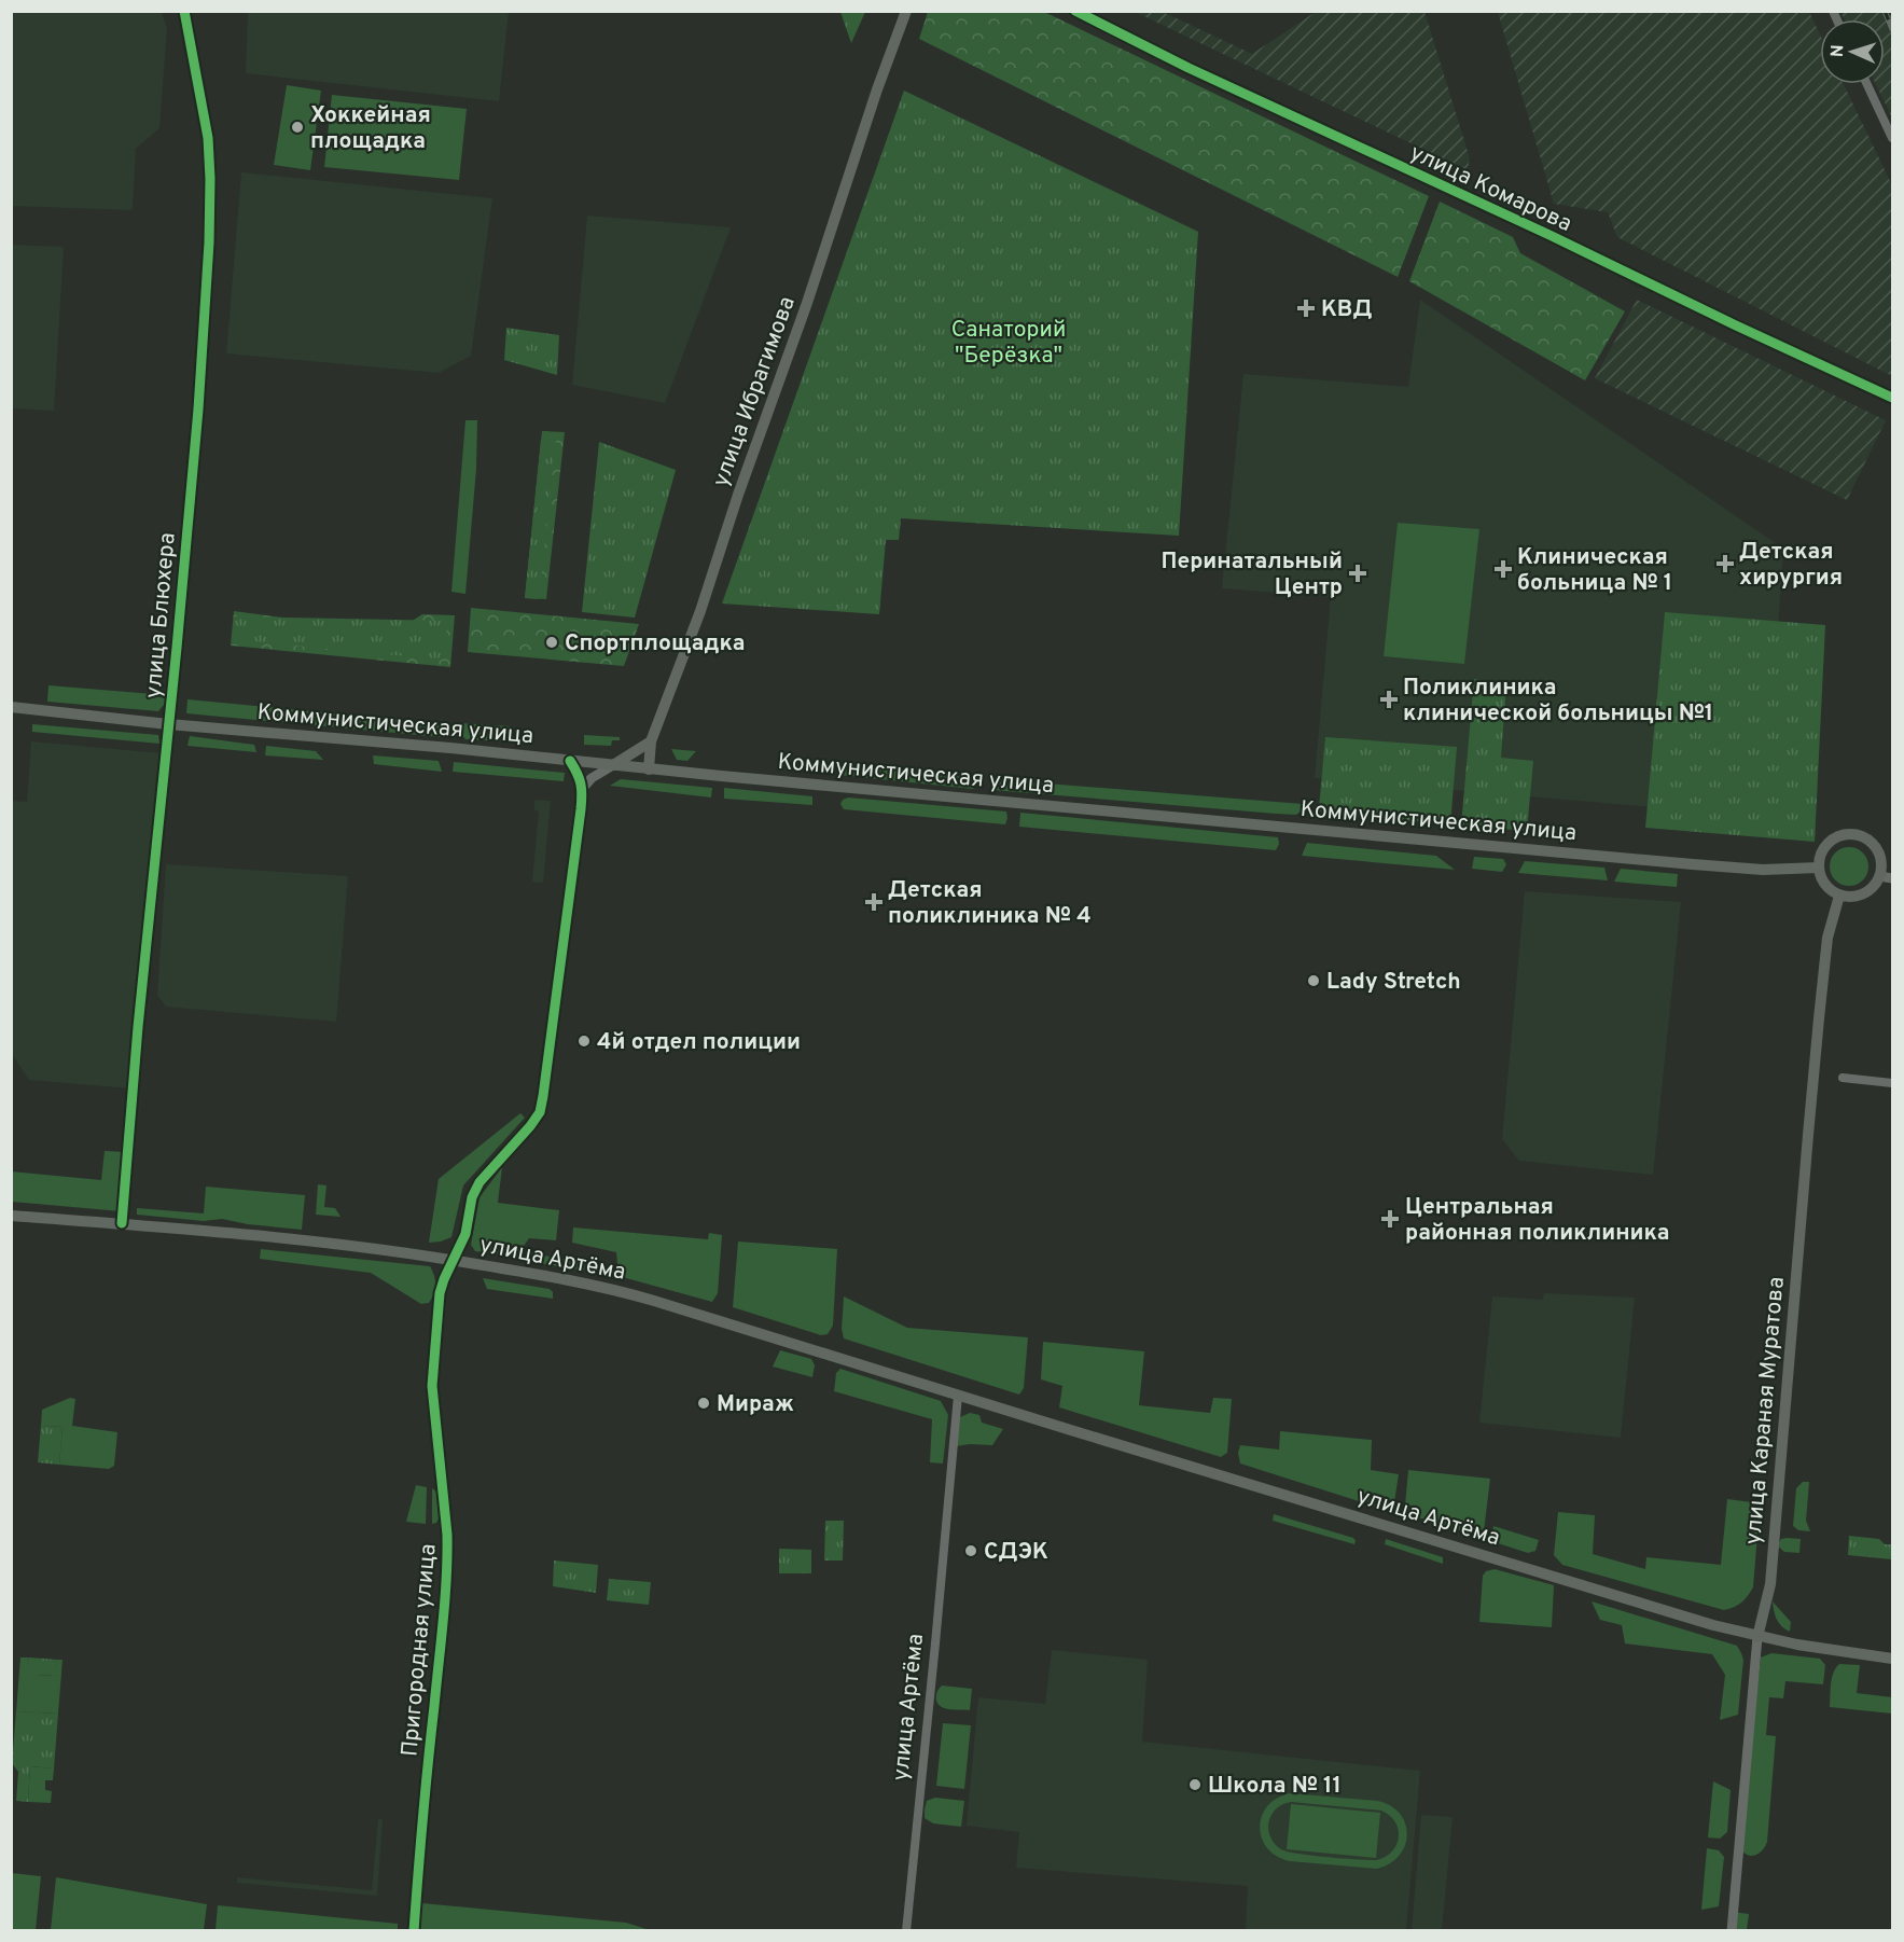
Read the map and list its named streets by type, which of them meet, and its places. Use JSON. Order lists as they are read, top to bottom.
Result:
{
  "streets": {
    "main road": [
      "улица Ибрагимова",
      "Коммунистическая улица",
      "улица Артёма",
      "улица Караная Муратова"
    ],
    "street": ["улица Комарова", "улица Блюхера", "Пригородная улица"]
  },
  "crossings": [
    ["улица Ибрагимова", "Коммунистическая улица"],
    ["улица Блюхера", "Коммунистическая улица"],
    ["улица Блюхера", "улица Артёма"],
    ["Коммунистическая улица", "улица Караная Муратова"],
    ["улица Артёма", "улица Караная Муратова"],
    ["улица Артёма", "Пригородная улица"]
  ],
  "parks": ["Санаторий \"Берёзка\""],
  "places": {
    "other": [
      "Хоккейная площадка",
      "Спортплощадка",
      "Lady Stretch",
      "4й отдел полиции",
      "Мираж",
      "СДЭК",
      "Школа № 11"
    ],
    "health": [
      "КВД",
      "Детская хирургия",
      "Клиническая больница № 1",
      "Перинатальный Центр",
      "Поликлиника клинической больницы №1",
      "Детская поликлиника № 4",
      "Центральная районная поликлиника"
    ]
  },
  "north": "left"
}
